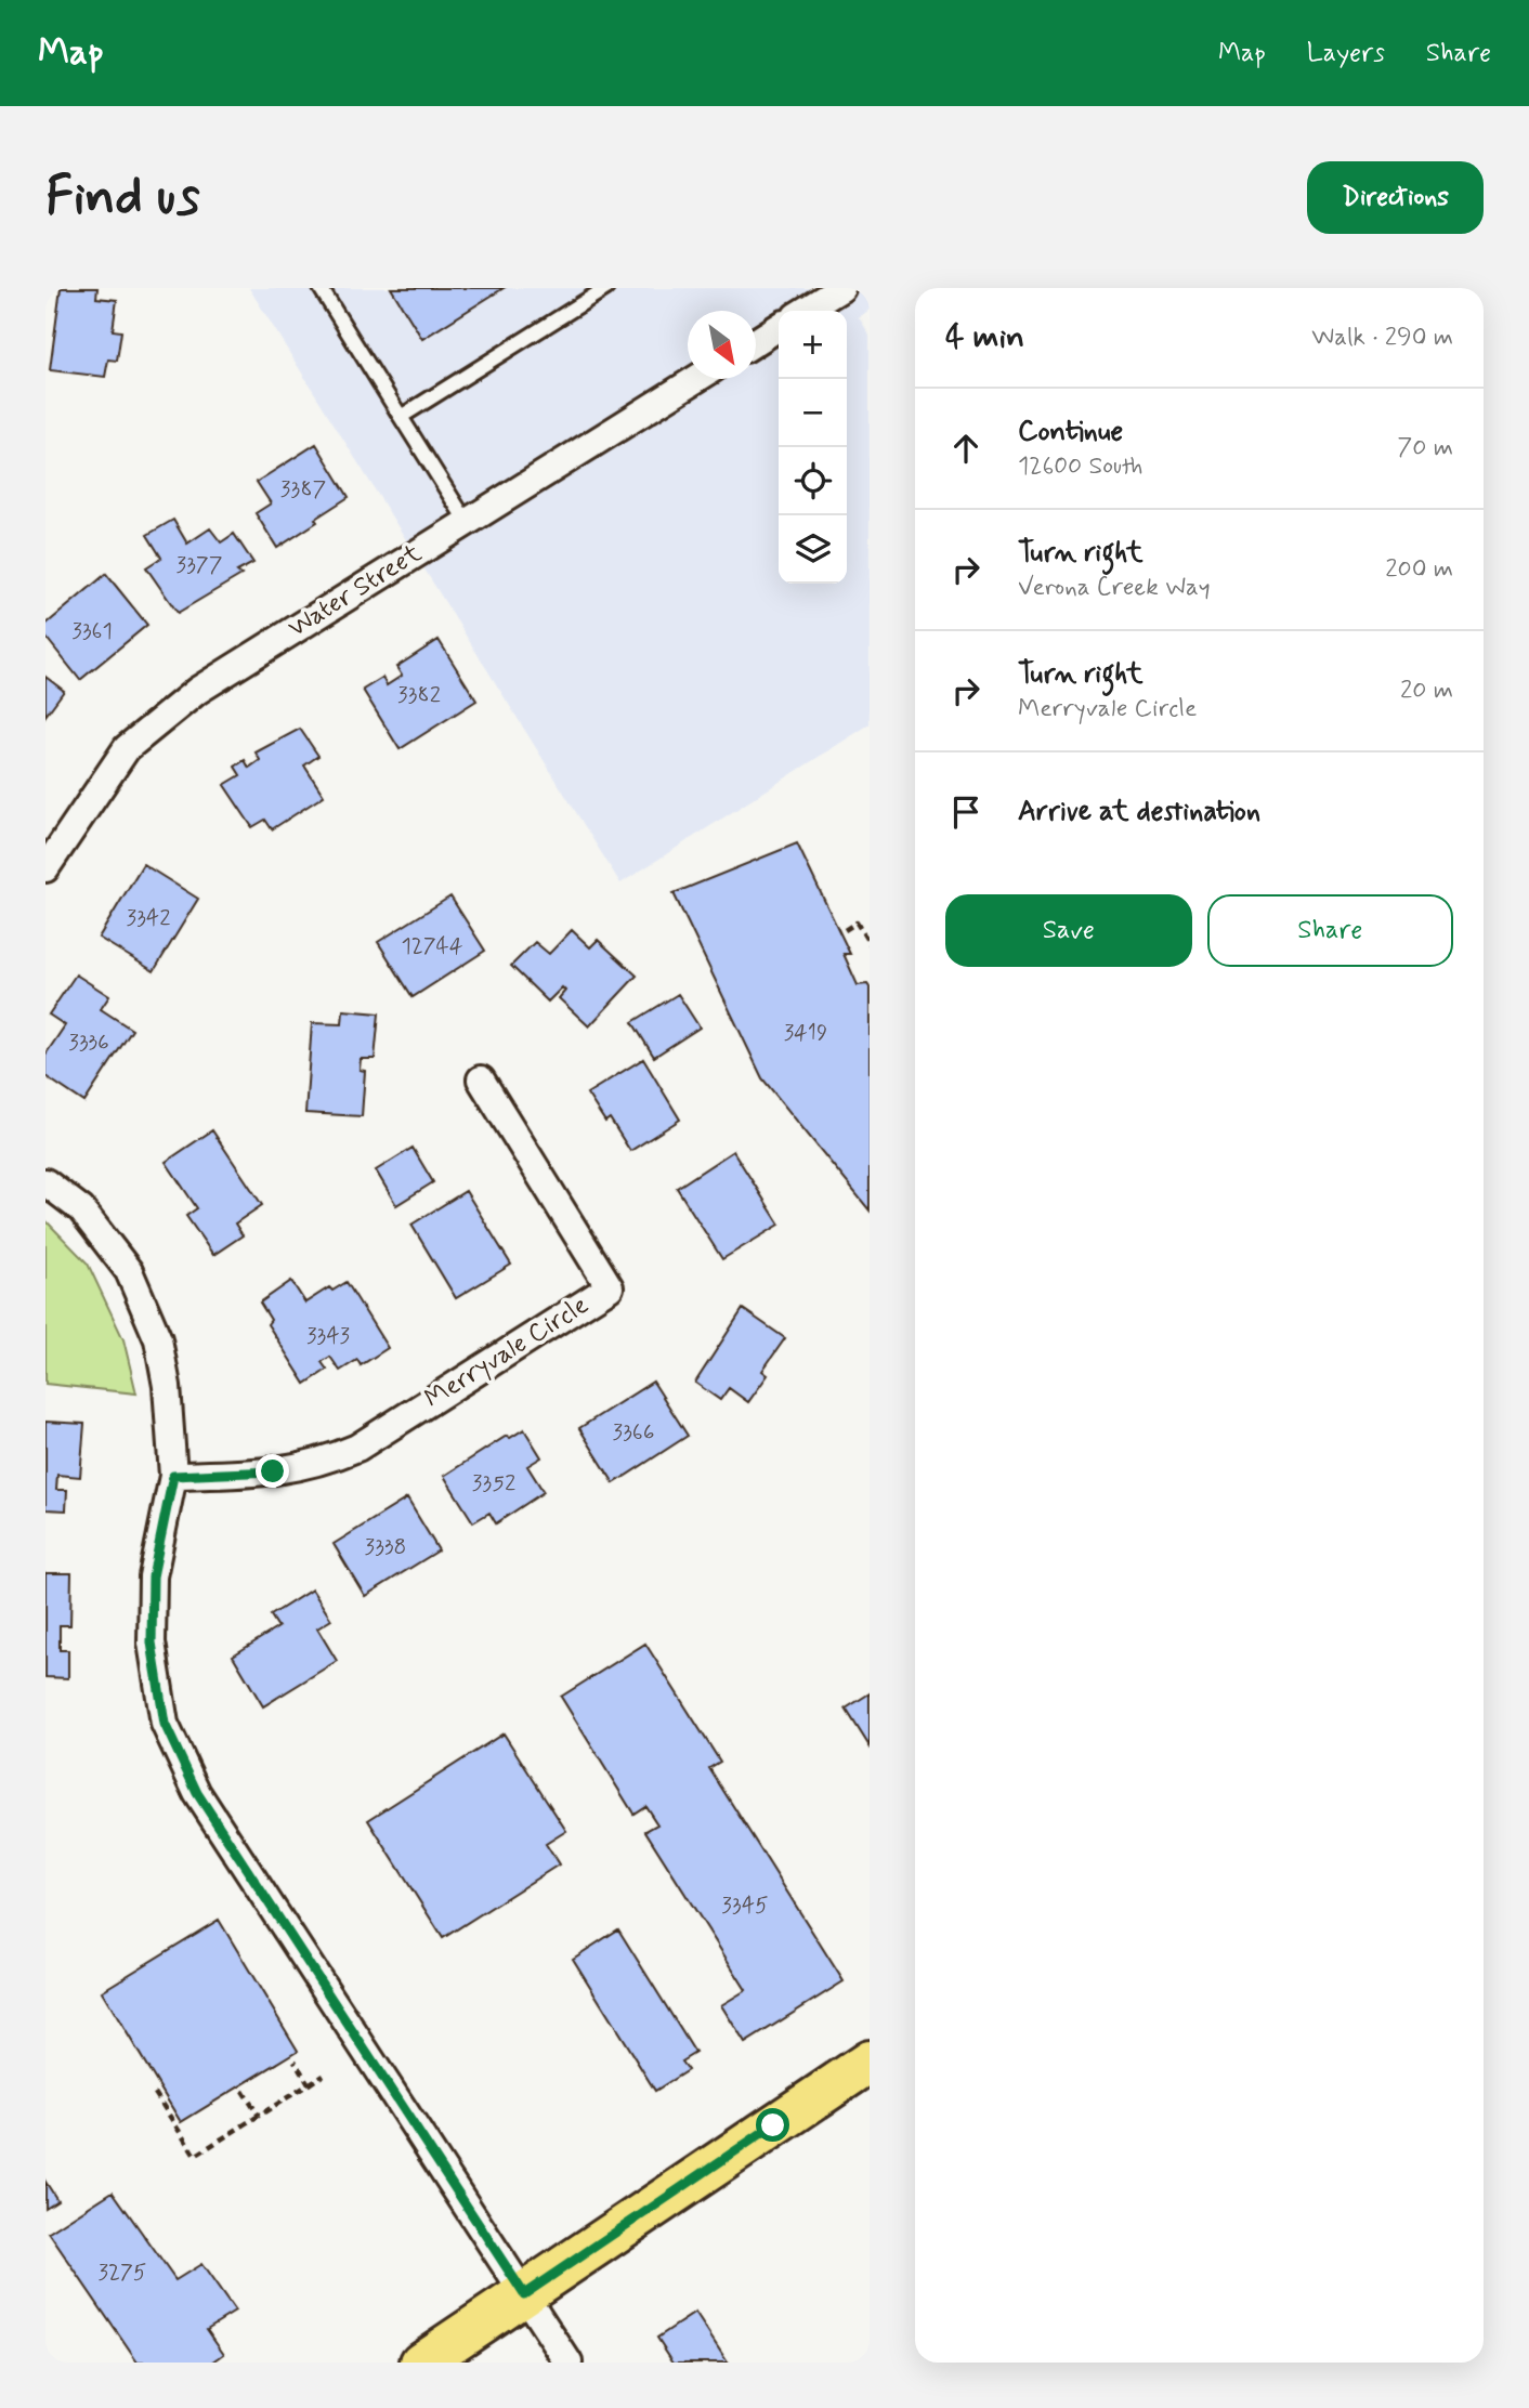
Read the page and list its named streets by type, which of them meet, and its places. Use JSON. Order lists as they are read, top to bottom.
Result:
{
  "streets": {
    "street": ["Water Street", "Merryvale Circle"]
  },
  "house_numbers": [
    "3387",
    "3377",
    "3361",
    "3382",
    "3342",
    "12744",
    "3419",
    "3336",
    "3343",
    "3366",
    "3352",
    "3338",
    "3345",
    "3275"
  ],
  "north": "bottom right",
  "page": {
    "header": "Map",
    "nav": ["Map", "Layers", "Share"],
    "buttons": [
      "Directions",
      ["Save", "Share"]
    ],
    "title": "Find us",
    "heading": ["4 min", "Walk · 290 m"],
    "map_buttons": ["+", "−"],
    "list": [
      ["Continue", "12600 South", "70 m"],
      ["Turn right", "Verona Creek Way", "200 m"],
      ["Turn right", "Merryvale Circle", "20 m"],
      "Arrive at destination"
    ]
  }
}
